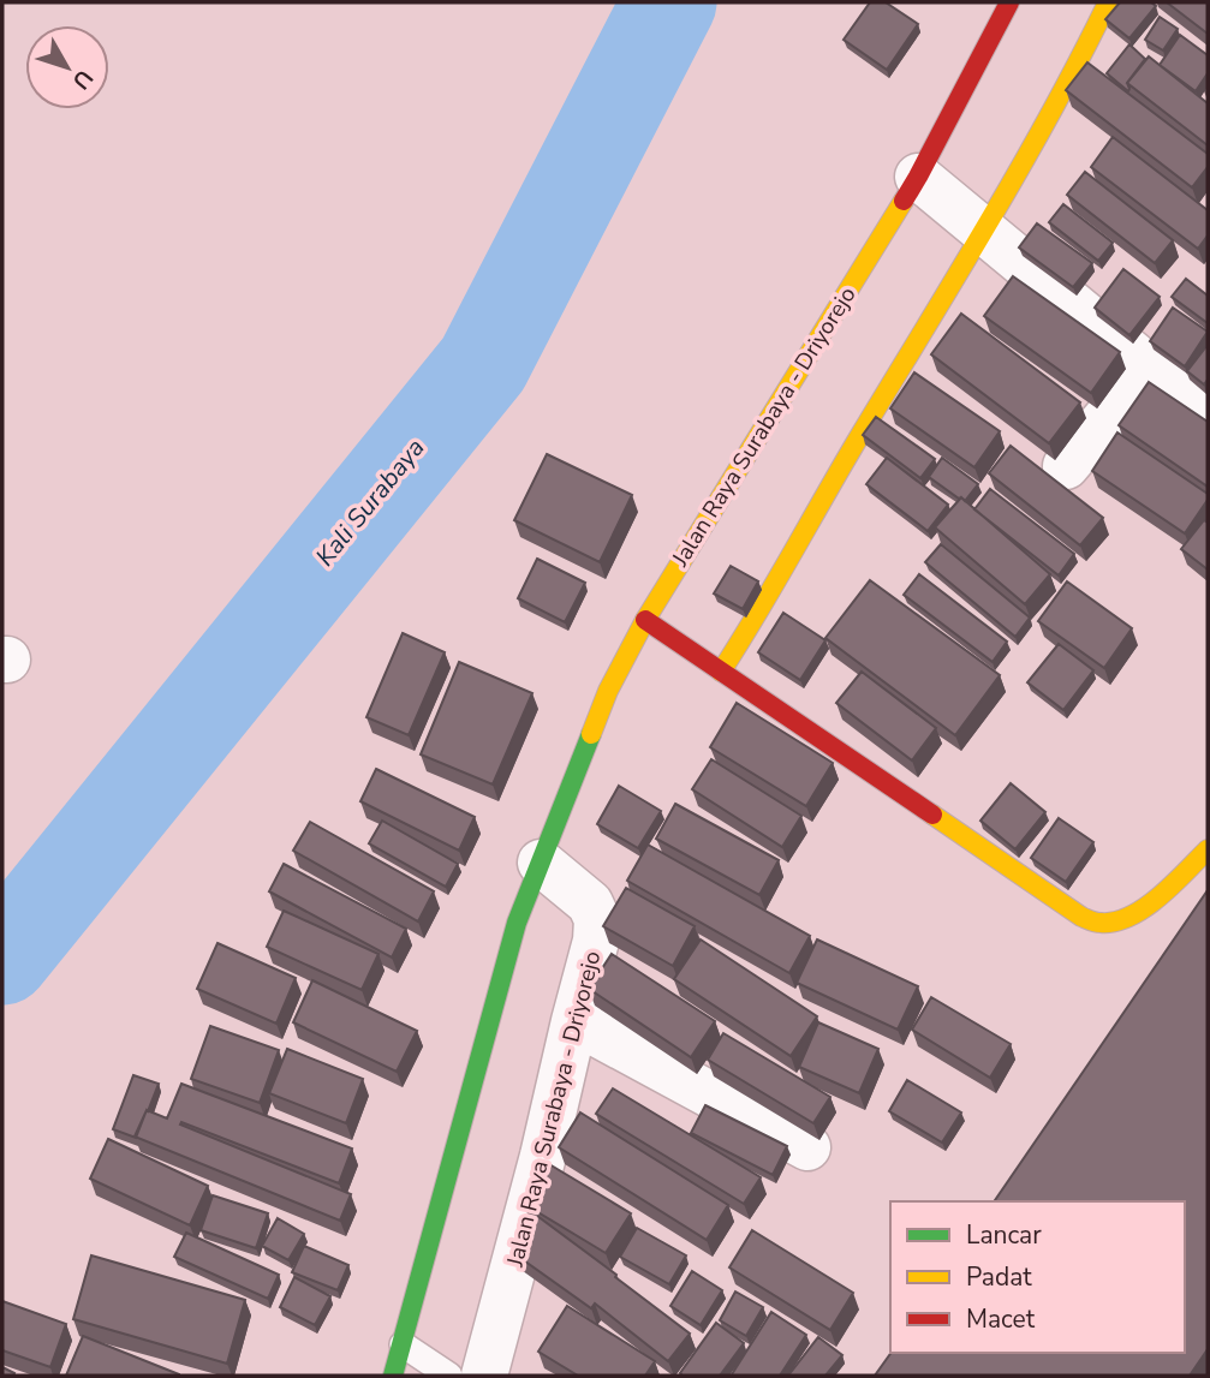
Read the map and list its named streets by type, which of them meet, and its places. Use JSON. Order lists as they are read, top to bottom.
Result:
{
  "streets": {
    "main road": ["Jalan Raya Surabaya - Driyorejo"]
  },
  "water": ["Kali Surabaya"],
  "legend": ["Lancar", "Padat", "Macet"],
  "north": "bottom right"
}
